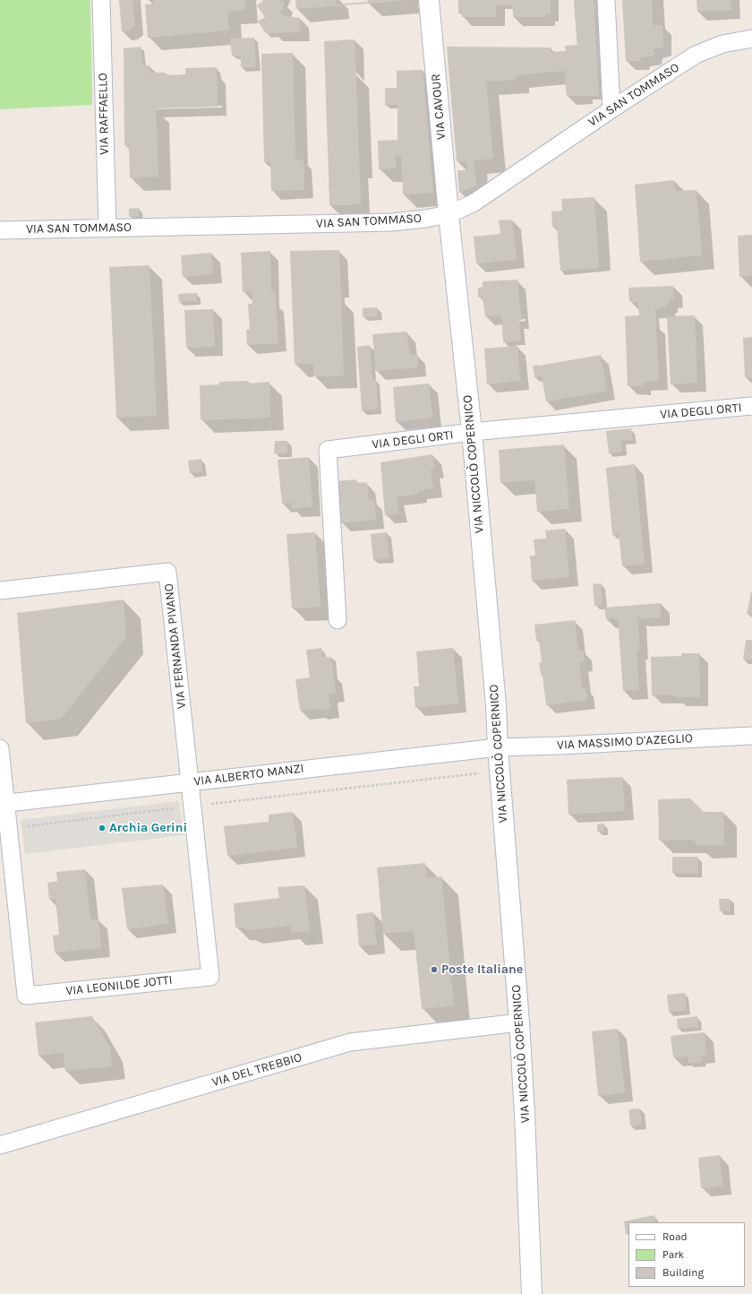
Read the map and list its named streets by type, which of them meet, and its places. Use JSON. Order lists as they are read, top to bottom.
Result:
{
  "streets": {
    "main road": ["VIA CAVOUR", "VIA NICCOLÒ COPERNICO"],
    "street": [
      "VIA SAN TOMMASO",
      "VIA RAFFAELLO",
      "VIA DEGLI ORTI",
      "VIA FERNANDA PIVANO",
      "VIA MASSIMO D'AZEGLIO",
      "VIA ALBERTO MANZI",
      "VIA LEONILDE JOTTI",
      "VIA DEL TREBBIO"
    ]
  },
  "crossings": [
    ["VIA SAN TOMMASO", "VIA CAVOUR"],
    ["VIA SAN TOMMASO", "VIA RAFFAELLO"],
    ["VIA SAN TOMMASO", "VIA NICCOLÒ COPERNICO"],
    ["VIA CAVOUR", "VIA NICCOLÒ COPERNICO"],
    ["VIA DEGLI ORTI", "VIA NICCOLÒ COPERNICO"],
    ["VIA NICCOLÒ COPERNICO", "VIA MASSIMO D'AZEGLIO"],
    ["VIA NICCOLÒ COPERNICO", "VIA ALBERTO MANZI"],
    ["VIA NICCOLÒ COPERNICO", "VIA DEL TREBBIO"],
    ["VIA FERNANDA PIVANO", "VIA ALBERTO MANZI"],
    ["VIA FERNANDA PIVANO", "VIA LEONILDE JOTTI"],
    ["VIA MASSIMO D'AZEGLIO", "VIA ALBERTO MANZI"],
    ["VIA ALBERTO MANZI", "VIA LEONILDE JOTTI"]
  ],
  "places": ["Archia Gerini", "Poste Italiane"],
  "legend": ["Road", "Park", "Building"]
}
